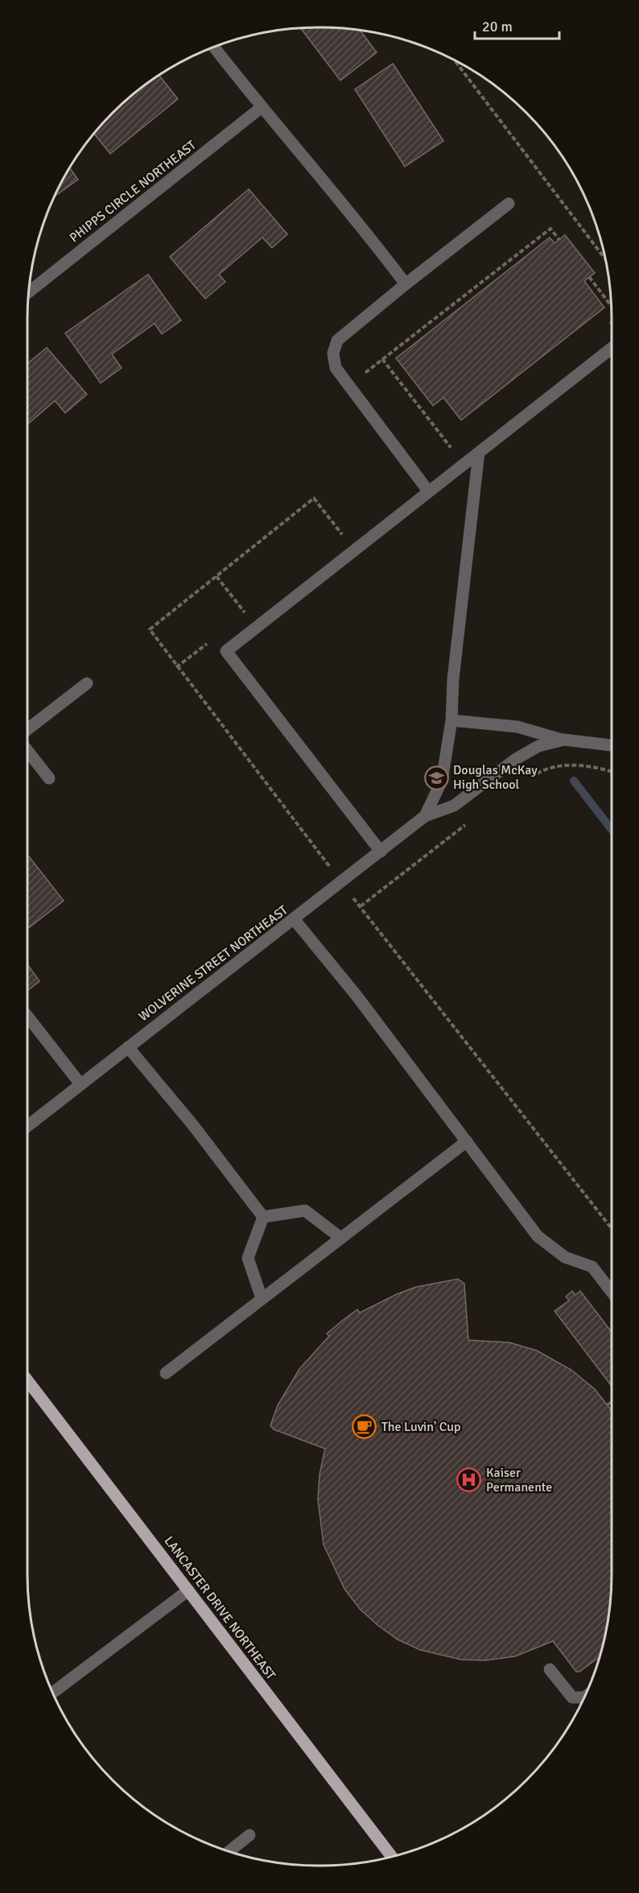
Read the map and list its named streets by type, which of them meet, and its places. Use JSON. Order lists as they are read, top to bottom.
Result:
{
  "streets": {
    "main road": ["LANCASTER DRIVE NORTHEAST"],
    "street": ["PHIPPS CIRCLE NORTHEAST", "WOLVERINE STREET NORTHEAST"]
  },
  "places": {
    "school or university": ["Douglas McKay High School"],
    "cafe": ["The Luvin' Cup"],
    "hospital": ["Kaiser Permanente"]
  },
  "scale_bar": "20 m"
}
